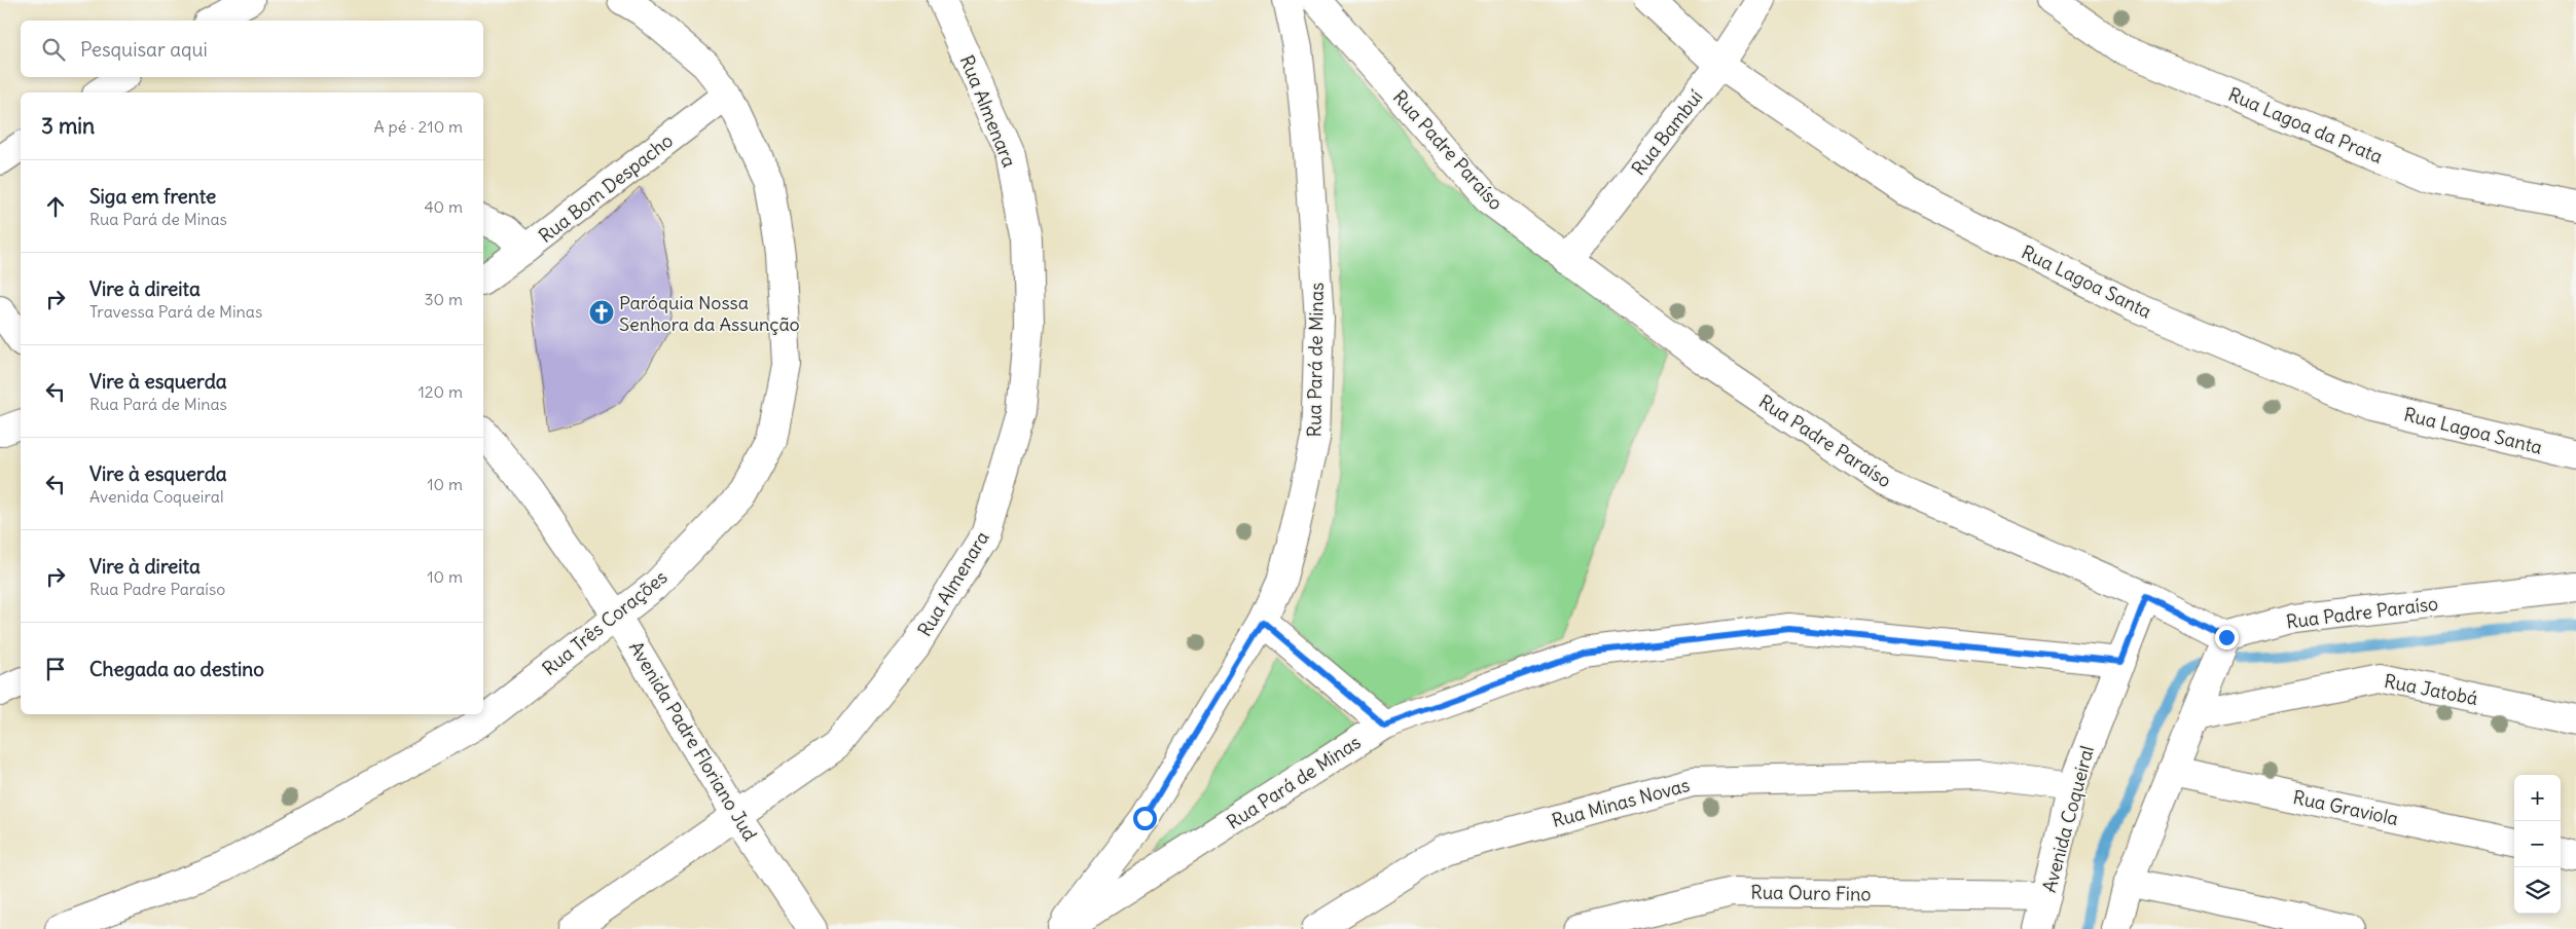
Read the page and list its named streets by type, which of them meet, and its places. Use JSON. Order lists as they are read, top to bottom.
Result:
{
  "streets": {
    "street": [
      "Rua Almenara",
      "Rua Lagoa da Prata",
      "Rua Bambuí",
      "Rua Padre Paraíso",
      "Rua Bom Despacho",
      "Rua Lagoa Santa",
      "Rua Pará de Minas",
      "Rua Três Corações",
      "Rua Jatobá",
      "Avenida Padre Floriano Jud",
      "Rua Minas Novas",
      "Rua Graviola",
      "Avenida Coqueiral",
      "Rua Ouro Fino"
    ]
  },
  "crossings": [
    ["Rua Almenara", "Avenida Padre Floriano Jud"],
    ["Rua Bambuí", "Rua Padre Paraíso"],
    ["Rua Bambuí", "Rua Lagoa Santa"],
    ["Rua Padre Paraíso", "Avenida Coqueiral"],
    ["Rua Bom Despacho", "Rua Três Corações"],
    ["Rua Pará de Minas", "Avenida Coqueiral"],
    ["Rua Três Corações", "Avenida Padre Floriano Jud"],
    ["Rua Minas Novas", "Avenida Coqueiral"],
    ["Avenida Coqueiral", "Rua Ouro Fino"]
  ],
  "places": {
    "church": ["Paróquia Nossa Senhora da Assunção"]
  },
  "page": {
    "search": "Pesquisar aqui",
    "heading": ["3 min", "A pé · 210 m"],
    "list": [
      ["Siga em frente", "Rua Pará de Minas", "40 m"],
      ["Vire à direita", "Travessa Pará de Minas", "30 m"],
      ["Vire à esquerda", "Rua Pará de Minas", "120 m"],
      ["Vire à esquerda", "Avenida Coqueiral", "10 m"],
      ["Vire à direita", "Rua Padre Paraíso", "10 m"],
      "Chegada ao destino"
    ],
    "map_buttons": ["+", "−"]
  }
}
